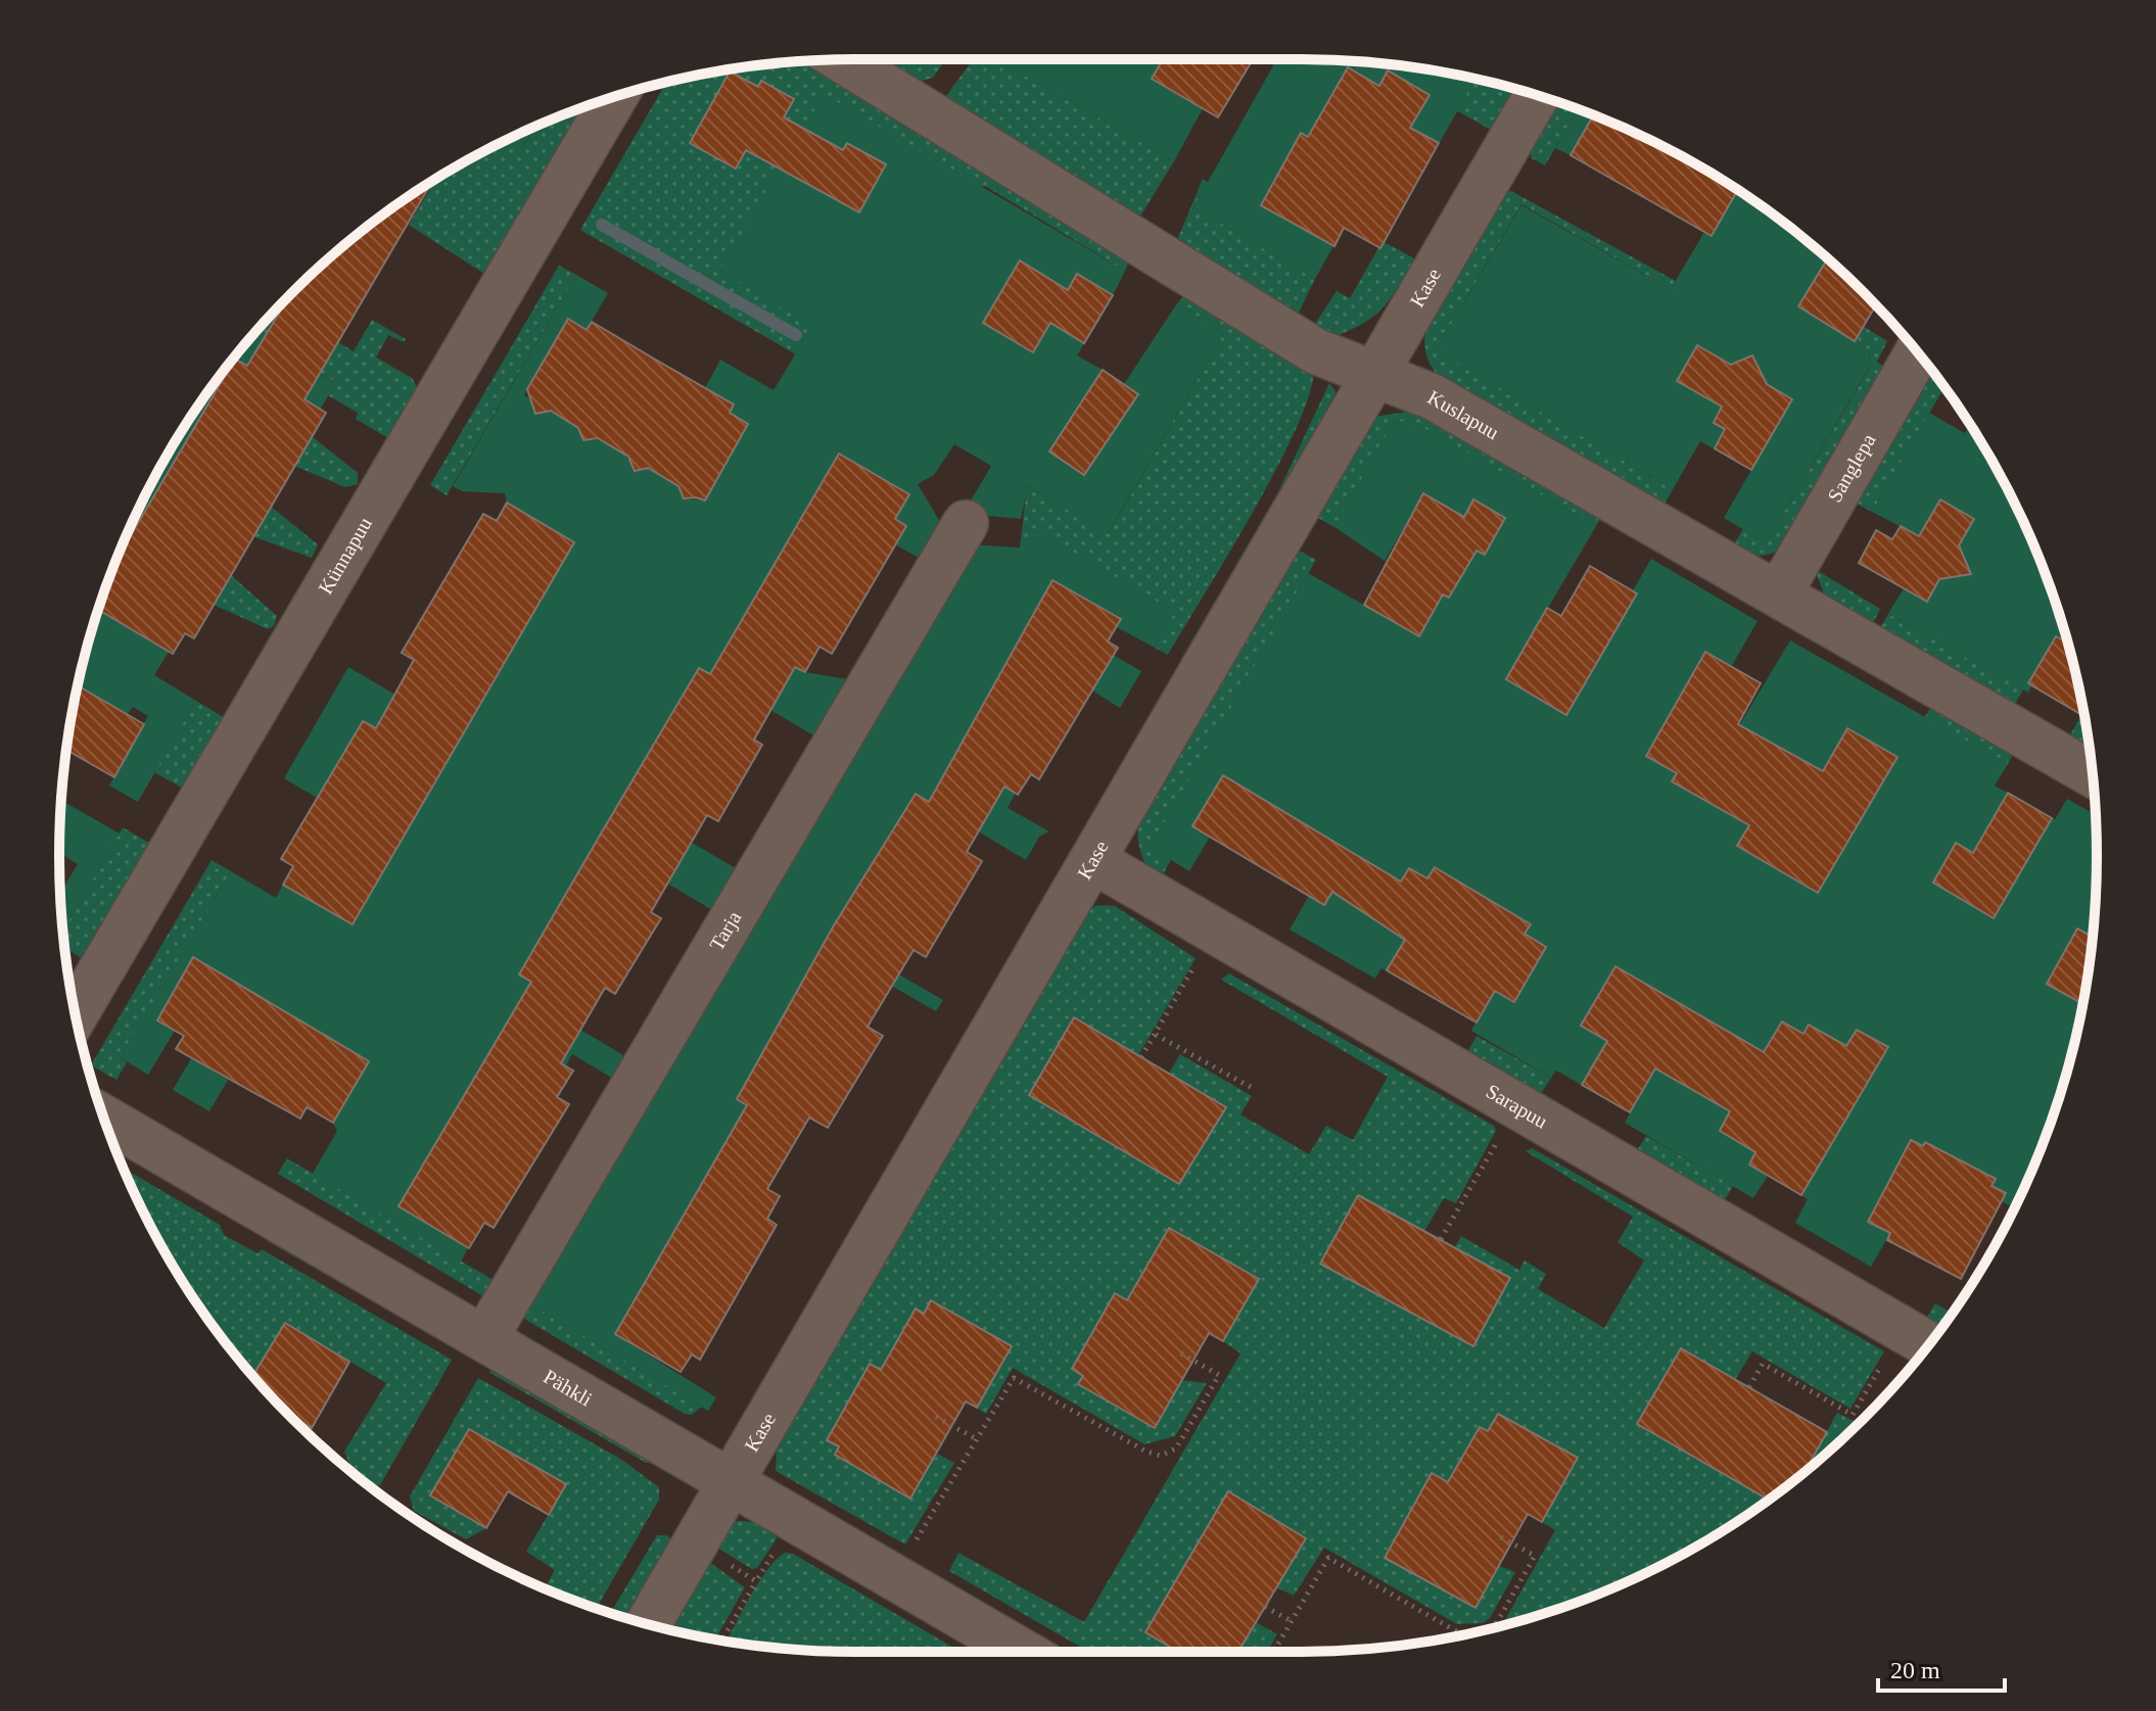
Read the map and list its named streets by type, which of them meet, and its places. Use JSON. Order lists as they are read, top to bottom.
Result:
{
  "streets": {
    "street": [
      "Kase",
      "Kuslapuu",
      "Sanglepa",
      "Künnapuu",
      "Tarja",
      "Sarapuu",
      "Pähkli"
    ]
  },
  "crossings": [
    ["Kase", "Kuslapuu"],
    ["Kase", "Sarapuu"],
    ["Kase", "Pähkli"],
    ["Kuslapuu", "Sanglepa"],
    ["Tarja", "Pähkli"]
  ],
  "scale_bar": "20 m"
}
